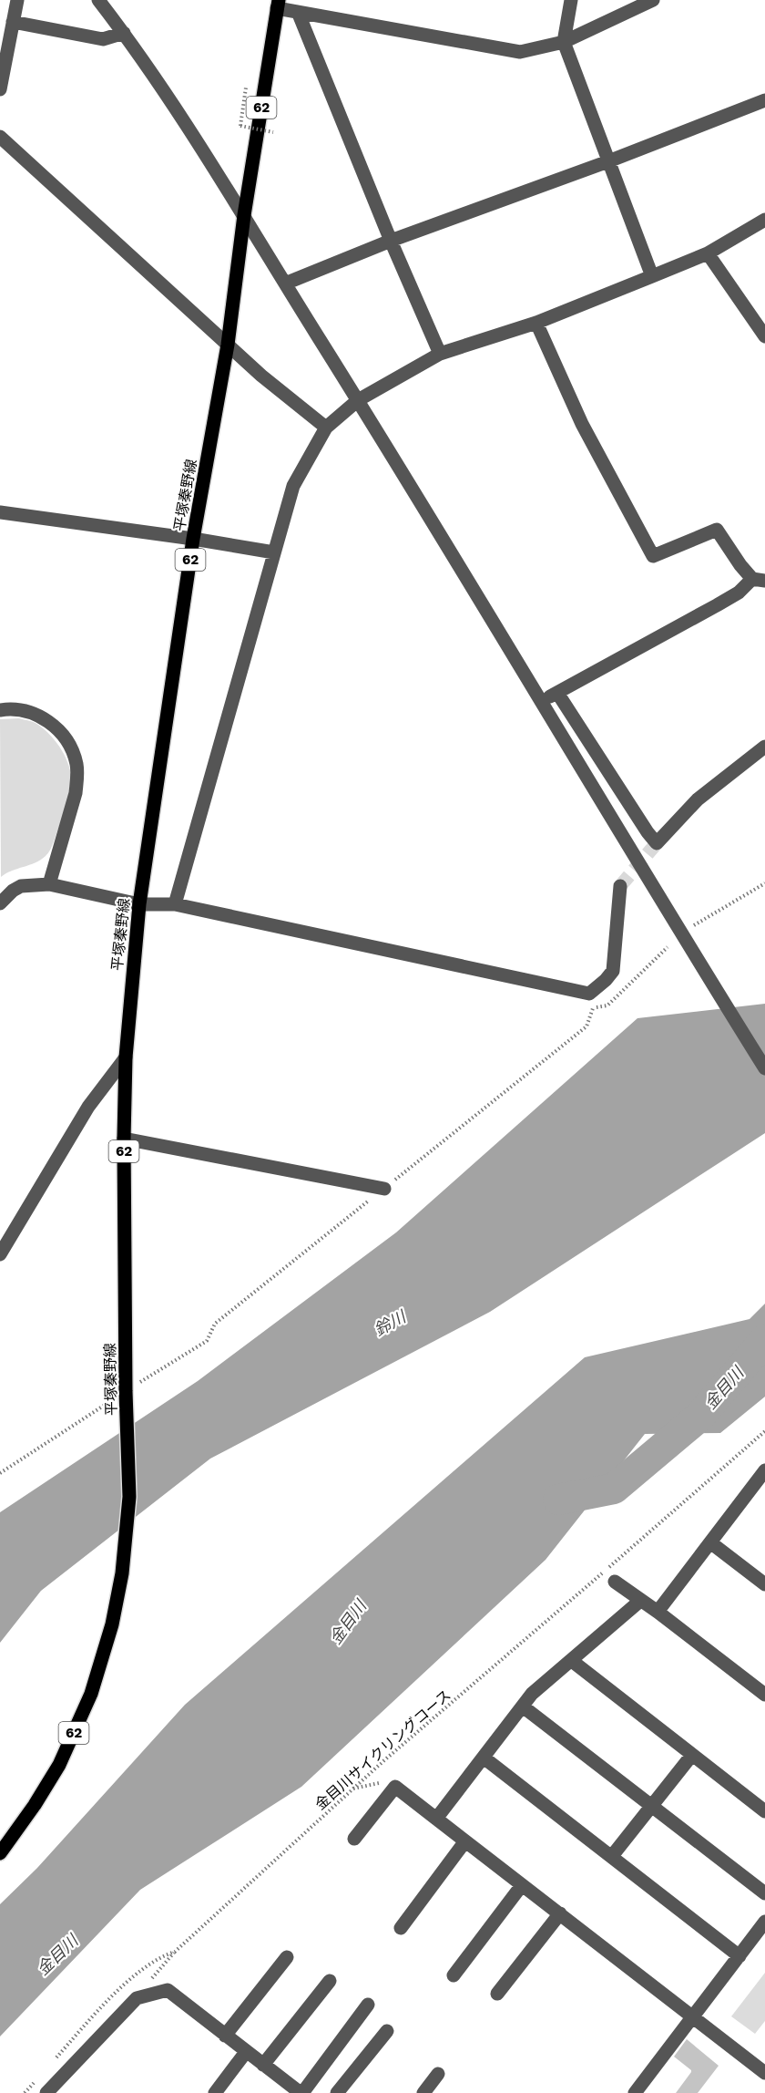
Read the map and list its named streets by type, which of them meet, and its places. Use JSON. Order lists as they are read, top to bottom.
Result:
{
  "streets": {
    "main road": ["62", "平塚秦野線"],
    "path": ["金目川サイクリングコース"]
  },
  "water": ["鈴川", "金目川"]
}
